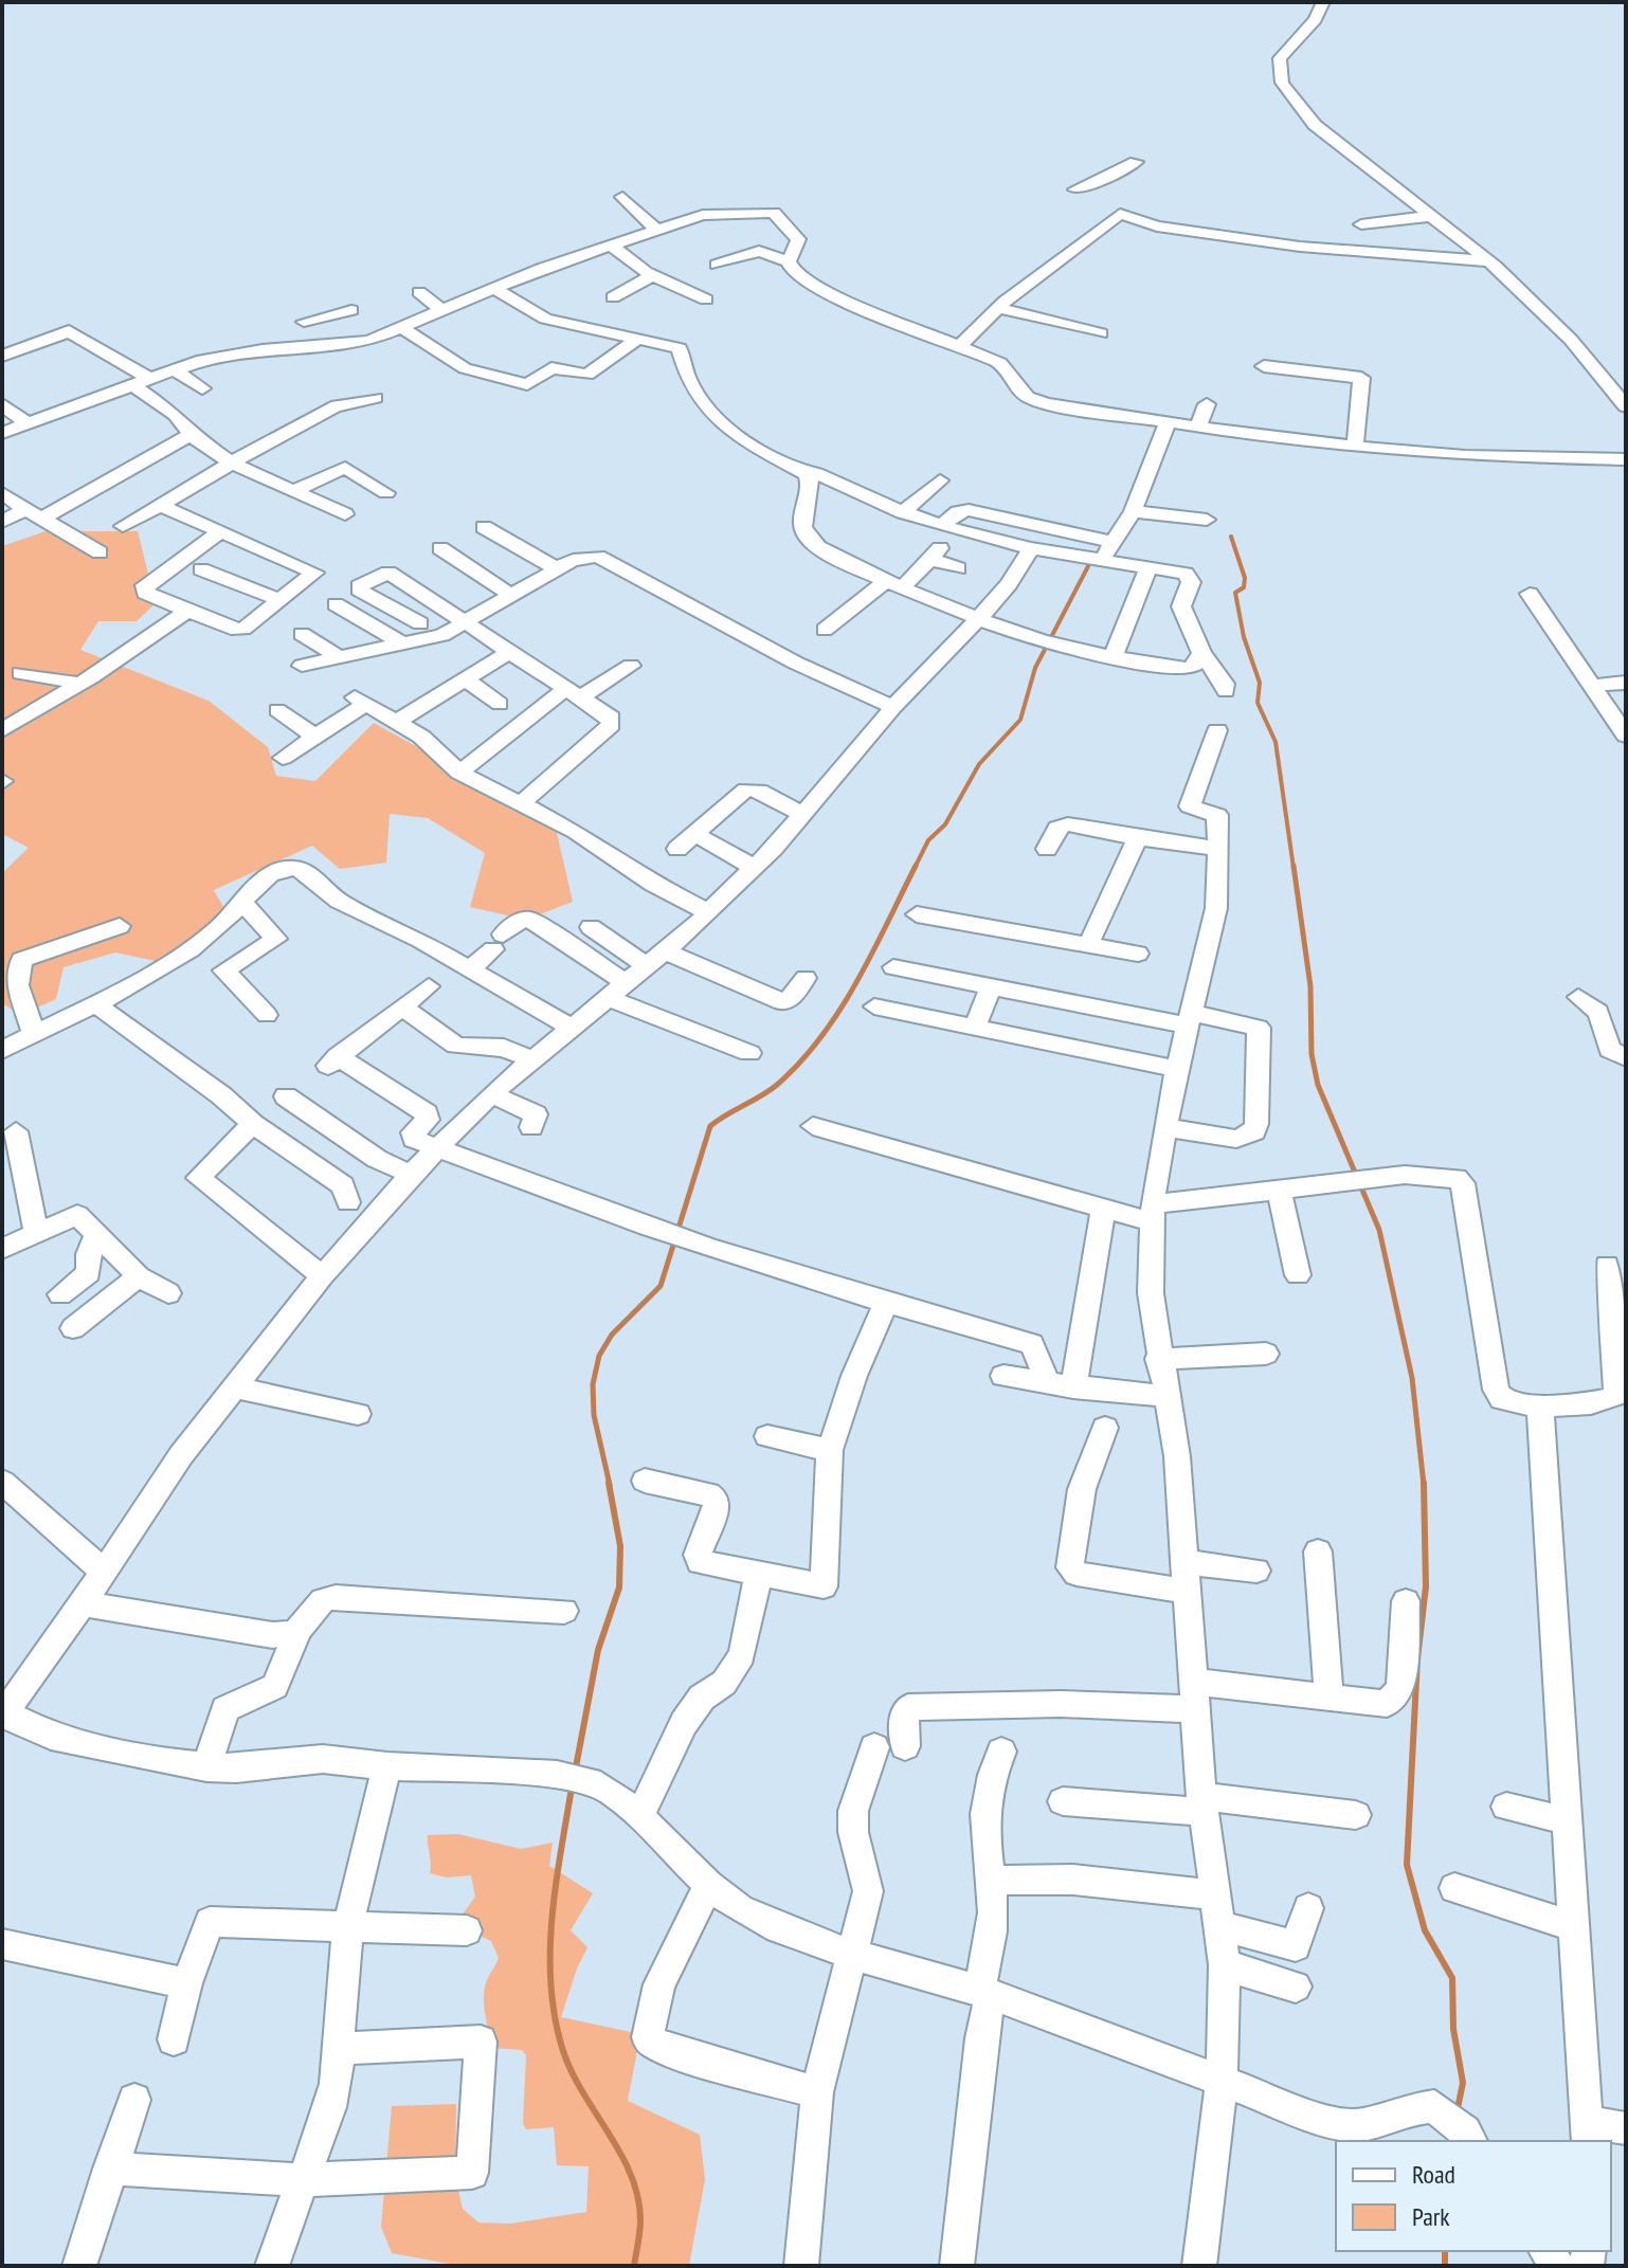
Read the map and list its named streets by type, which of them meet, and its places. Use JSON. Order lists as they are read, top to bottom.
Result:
{
  "legend": ["Road", "Park"]
}
